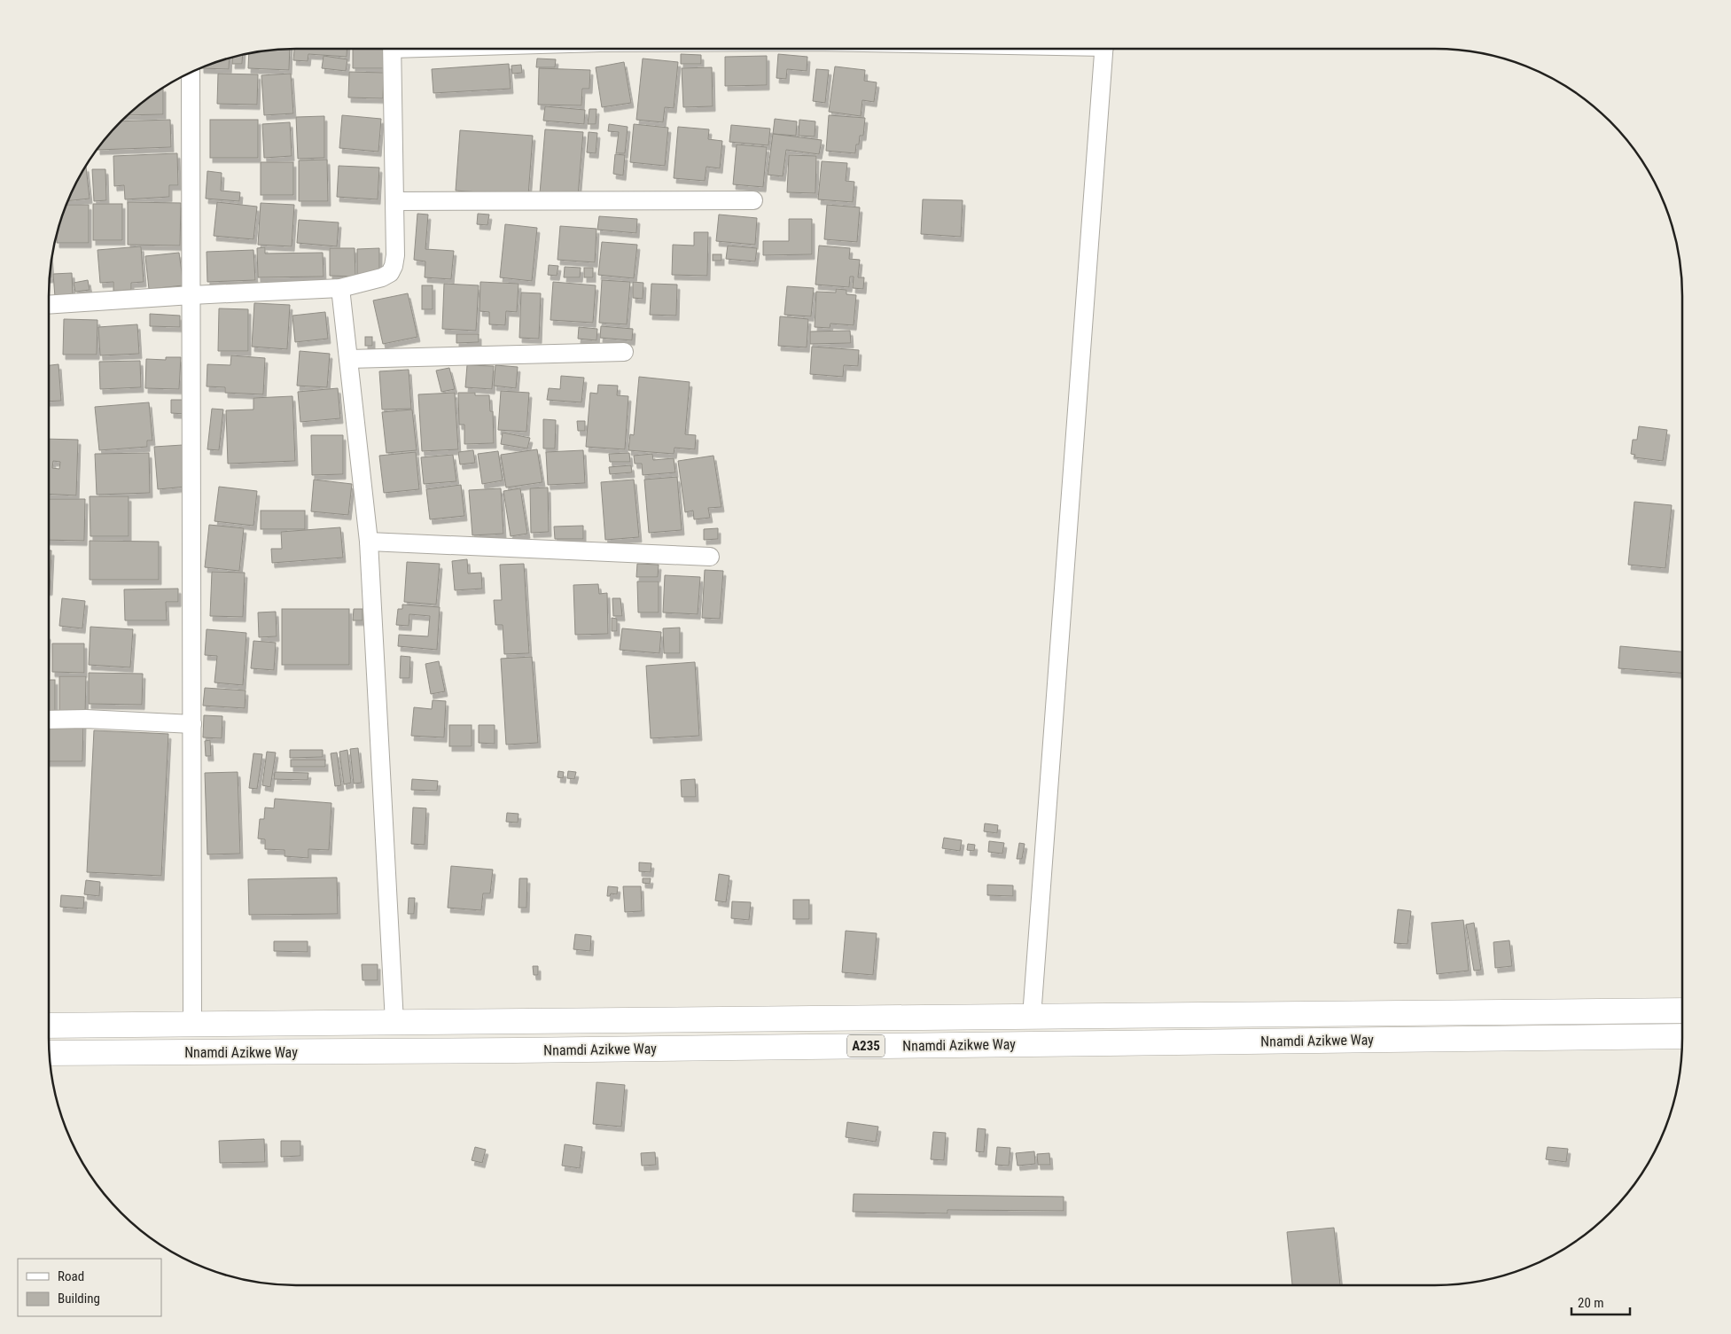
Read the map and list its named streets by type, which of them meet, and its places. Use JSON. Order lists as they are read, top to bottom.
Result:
{
  "streets": {
    "highway": ["Nnamdi Azikwe Way", "A235"]
  },
  "legend": ["Road", "Building"],
  "scale_bar": "20 m"
}
